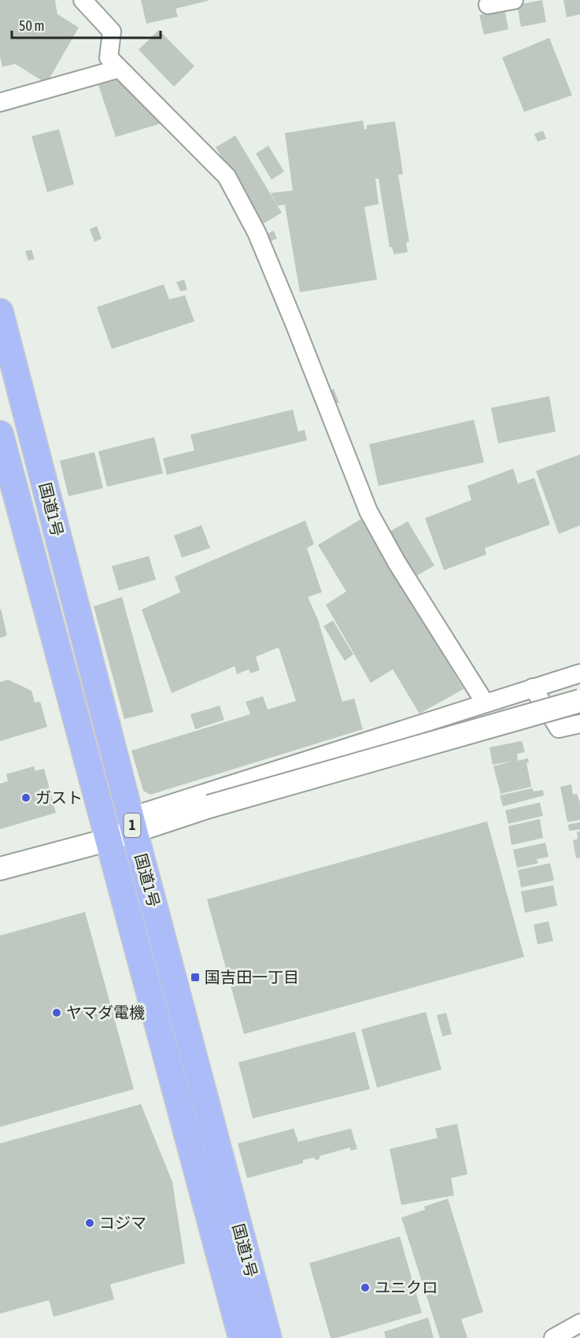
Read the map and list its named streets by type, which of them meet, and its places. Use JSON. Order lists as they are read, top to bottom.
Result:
{
  "streets": {
    "highway": ["国道1号", "1"]
  },
  "places": {
    "other": [
      "ガスト",
      "ヤマダ電機",
      "コジマ",
      "ユニクロ"
    ],
    "transit": ["国吉田一丁目"]
  },
  "scale_bar": "50 m"
}
